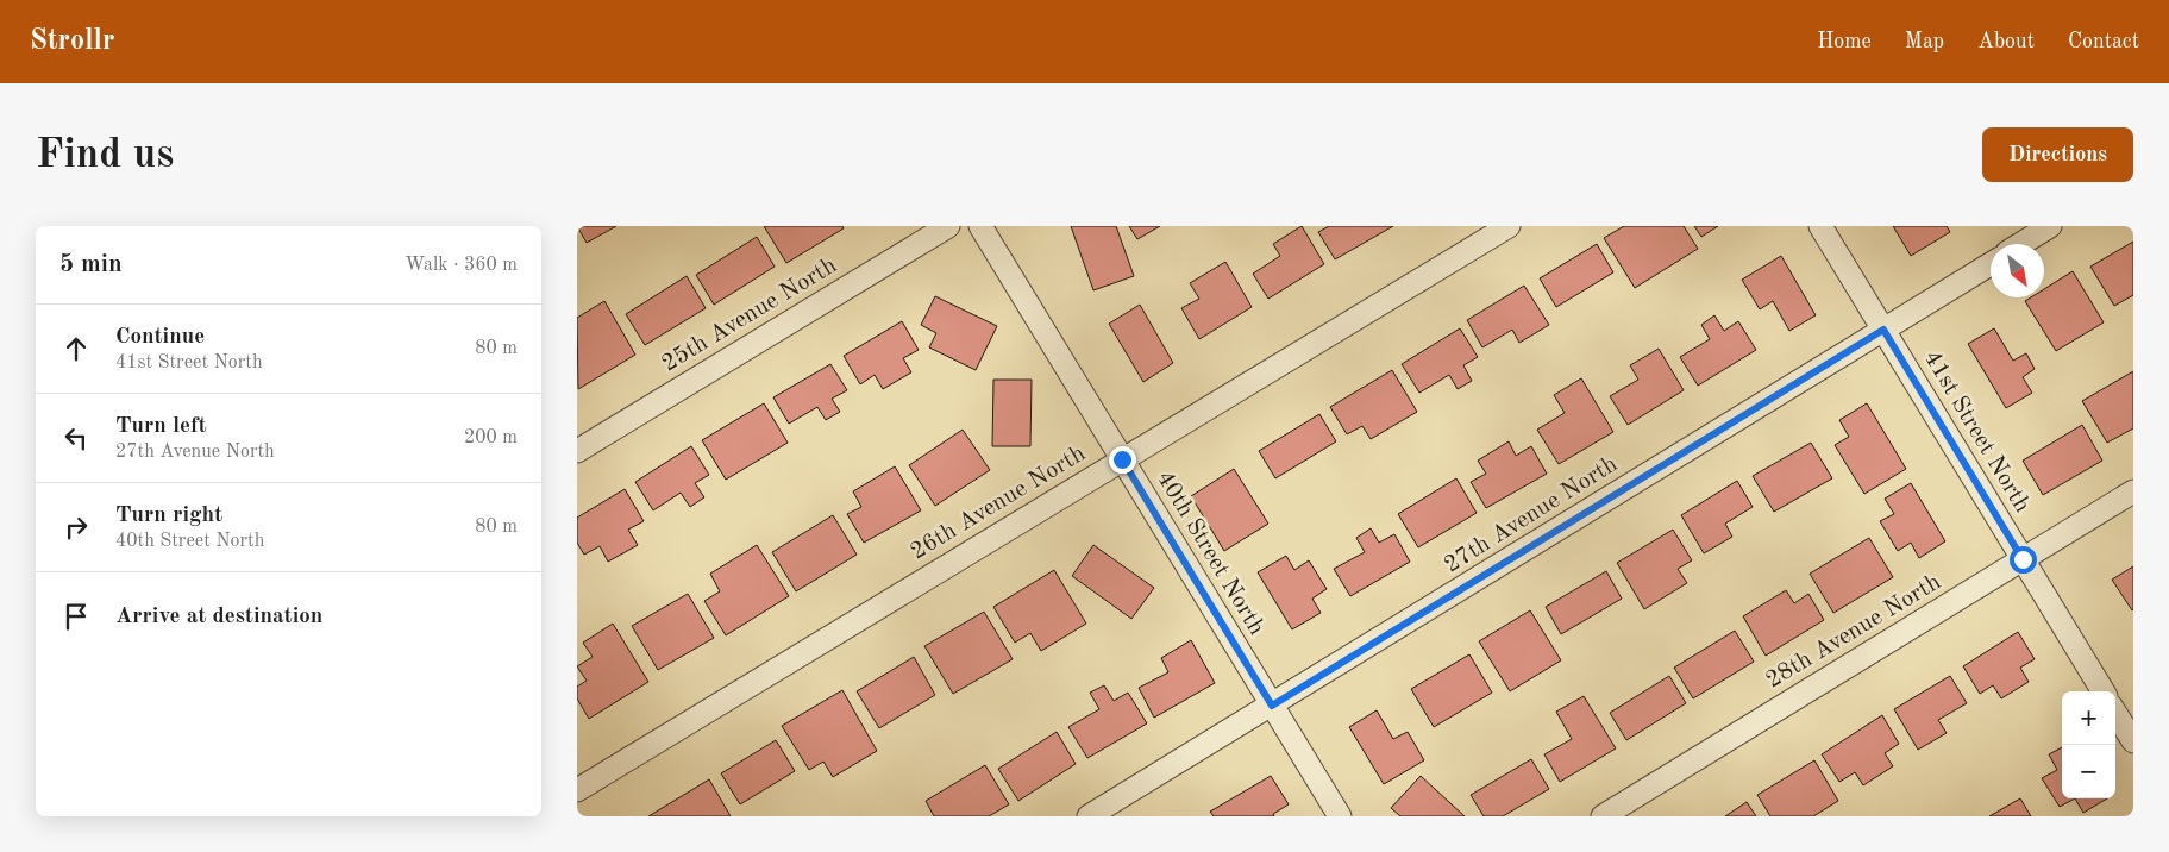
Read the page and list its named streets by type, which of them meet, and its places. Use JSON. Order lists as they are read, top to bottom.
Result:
{
  "streets": {
    "street": [
      "25th Avenue North",
      "41st Street North",
      "26th Avenue North",
      "27th Avenue North",
      "40th Street North",
      "28th Avenue North"
    ]
  },
  "crossings": [
    ["41st Street North", "27th Avenue North"],
    ["41st Street North", "28th Avenue North"],
    ["26th Avenue North", "40th Street North"],
    ["27th Avenue North", "40th Street North"]
  ],
  "north": "bottom right",
  "page": {
    "header": "Strollr",
    "nav": [
      "Home",
      "Map",
      "About",
      "Contact"
    ],
    "buttons": "Directions",
    "title": "Find us",
    "heading": ["5 min", "Walk · 360 m"],
    "list": [
      ["Continue", "41st Street North", "80 m"],
      ["Turn left", "27th Avenue North", "200 m"],
      ["Turn right", "40th Street North", "80 m"],
      "Arrive at destination"
    ],
    "map_buttons": ["+", "−"]
  }
}
